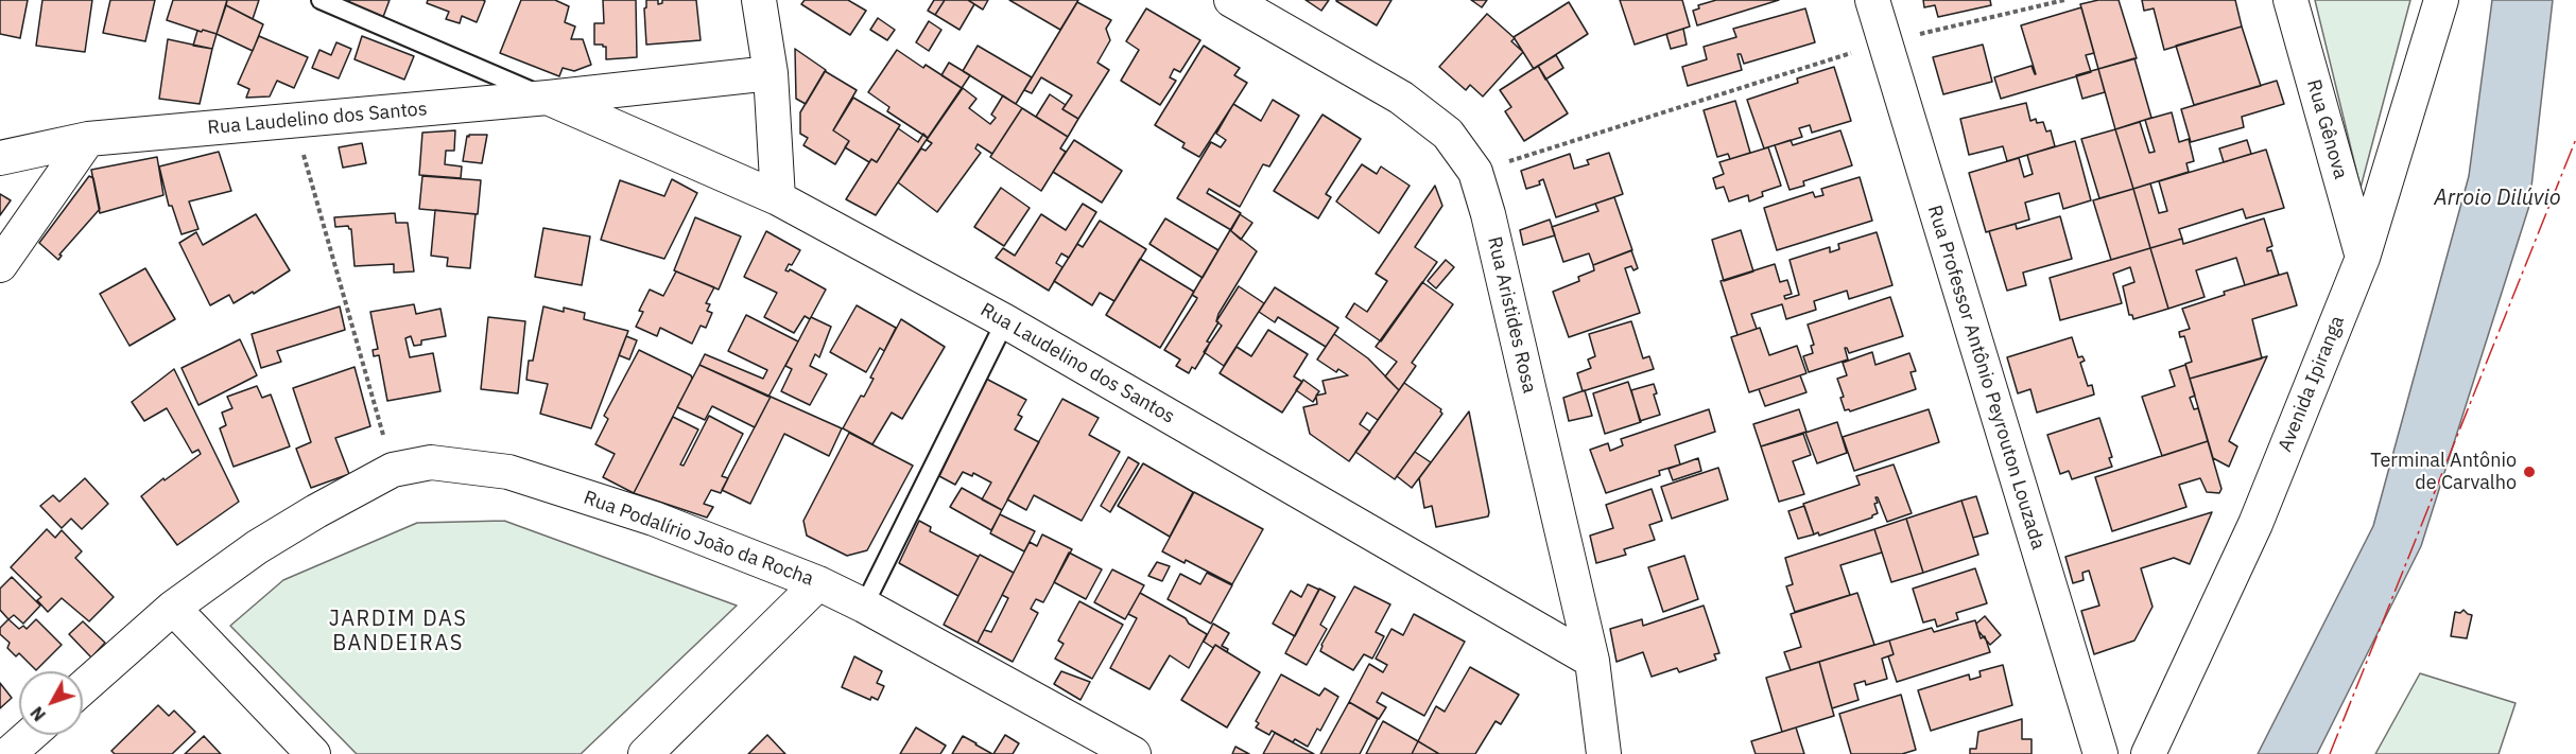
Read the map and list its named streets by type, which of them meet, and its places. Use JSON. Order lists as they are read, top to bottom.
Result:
{
  "streets": {
    "street": [
      "Rua Laudelino dos Santos",
      "Rua Gênova",
      "Rua Aristides Rosa",
      "Rua Professor Antônio Peyrouton Louzada",
      "Avenida Ipiranga",
      "Rua Podalírio João da Rocha"
    ]
  },
  "crossings": [
    ["Rua Laudelino dos Santos", "Rua Aristides Rosa"],
    ["Rua Gênova", "Avenida Ipiranga"]
  ],
  "districts": ["JARDIM DAS BANDEIRAS"],
  "water": ["Arroio Dilúvio"],
  "places": ["Terminal Antônio de Carvalho"],
  "north": "bottom left"
}
